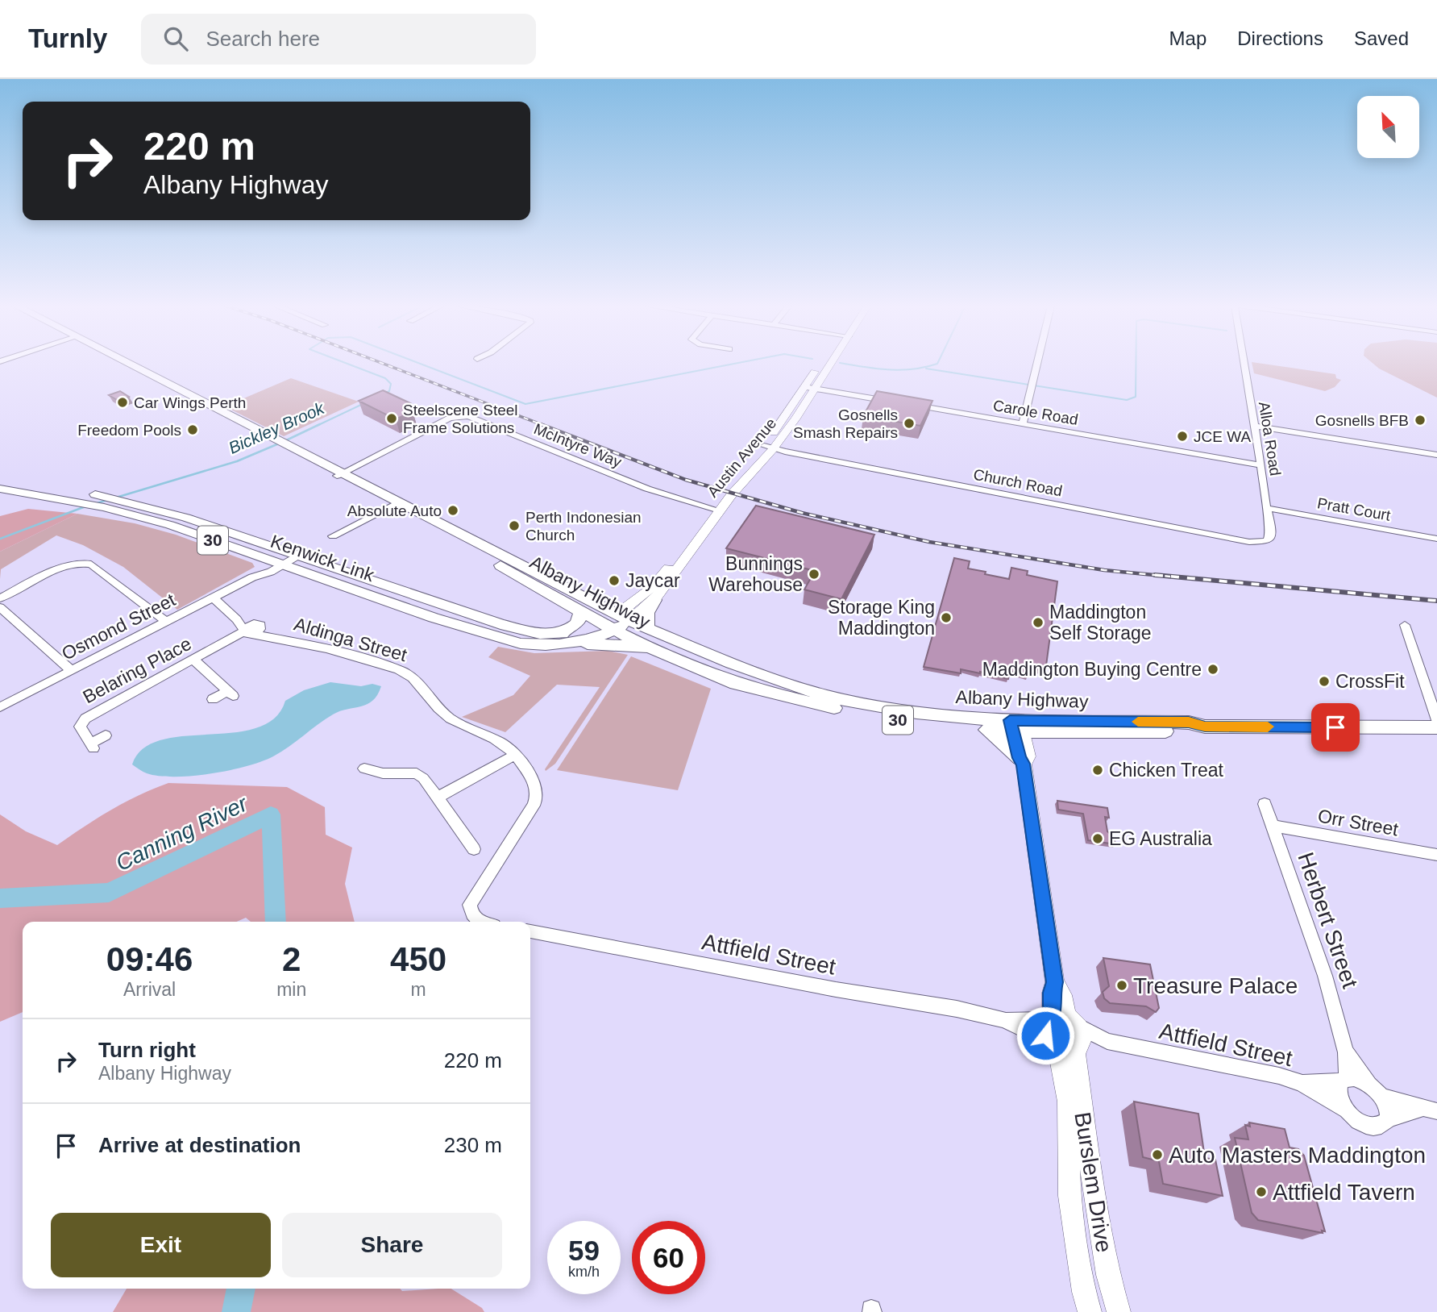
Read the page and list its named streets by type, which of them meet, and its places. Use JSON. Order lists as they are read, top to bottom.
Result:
{
  "streets": {
    "highway": ["30", "Kenwick Link", "Albany Highway"],
    "main road": ["Austin Avenue", "Burslem Drive"],
    "street": [
      "Carole Road",
      "Alloa Road",
      "McIntyre Way",
      "Church Road",
      "Pratt Court",
      "Osmond Street",
      "Aldinga Street",
      "Belaring Place",
      "Orr Street",
      "Herbert Street",
      "Attfield Street"
    ]
  },
  "crossings": [
    ["Carole Road", "Alloa Road"],
    ["Alloa Road", "Church Road"],
    ["Alloa Road", "Pratt Court"],
    ["McIntyre Way", "Austin Avenue"],
    ["McIntyre Way", "Albany Highway"],
    ["Austin Avenue", "Church Road"],
    ["Austin Avenue", "Kenwick Link"],
    ["Austin Avenue", "Albany Highway"],
    ["30", "Kenwick Link"],
    ["30", "Albany Highway"],
    ["Kenwick Link", "Albany Highway"],
    ["Kenwick Link", "Osmond Street"],
    ["Albany Highway", "Burslem Drive"],
    ["Aldinga Street", "Belaring Place"],
    ["Orr Street", "Herbert Street"],
    ["Herbert Street", "Attfield Street"],
    ["Attfield Street", "Burslem Drive"]
  ],
  "water": ["Bickley Brook", "Canning River"],
  "places": [
    "Car Wings Perth",
    "Steelscene Steel Frame Solutions",
    "Gosnells BFB",
    "Gosnells Smash Repairs",
    "Freedom Pools",
    "JCE WA",
    "Absolute Auto",
    "Perth Indonesian Church",
    "Bunnings Warehouse",
    "Jaycar",
    "Storage King Maddington",
    "Maddington Self Storage",
    "Maddington Buying Centre",
    "CrossFit",
    "Chicken Treat",
    "EG Australia",
    "Treasure Palace",
    "Auto Masters Maddington",
    "Attfield Tavern"
  ],
  "north": "top left",
  "page": {
    "header": "Turnly",
    "search": "Search here",
    "nav": ["Map", "Directions", "Saved"],
    "turn": ["220 m", "Albany Highway"],
    "eta": [
      "09:46",
      "Arrival",
      "2",
      "min",
      "450",
      "m"
    ],
    "list": [
      {
        "name": "Turn right",
        "note": "Albany Highway",
        "value": "220 m"
      },
      {
        "name": "Arrive at destination",
        "value": "230 m"
      }
    ],
    "buttons": ["Exit", "Share"],
    "speed": "59 km/h",
    "limit": "60"
  }
}
